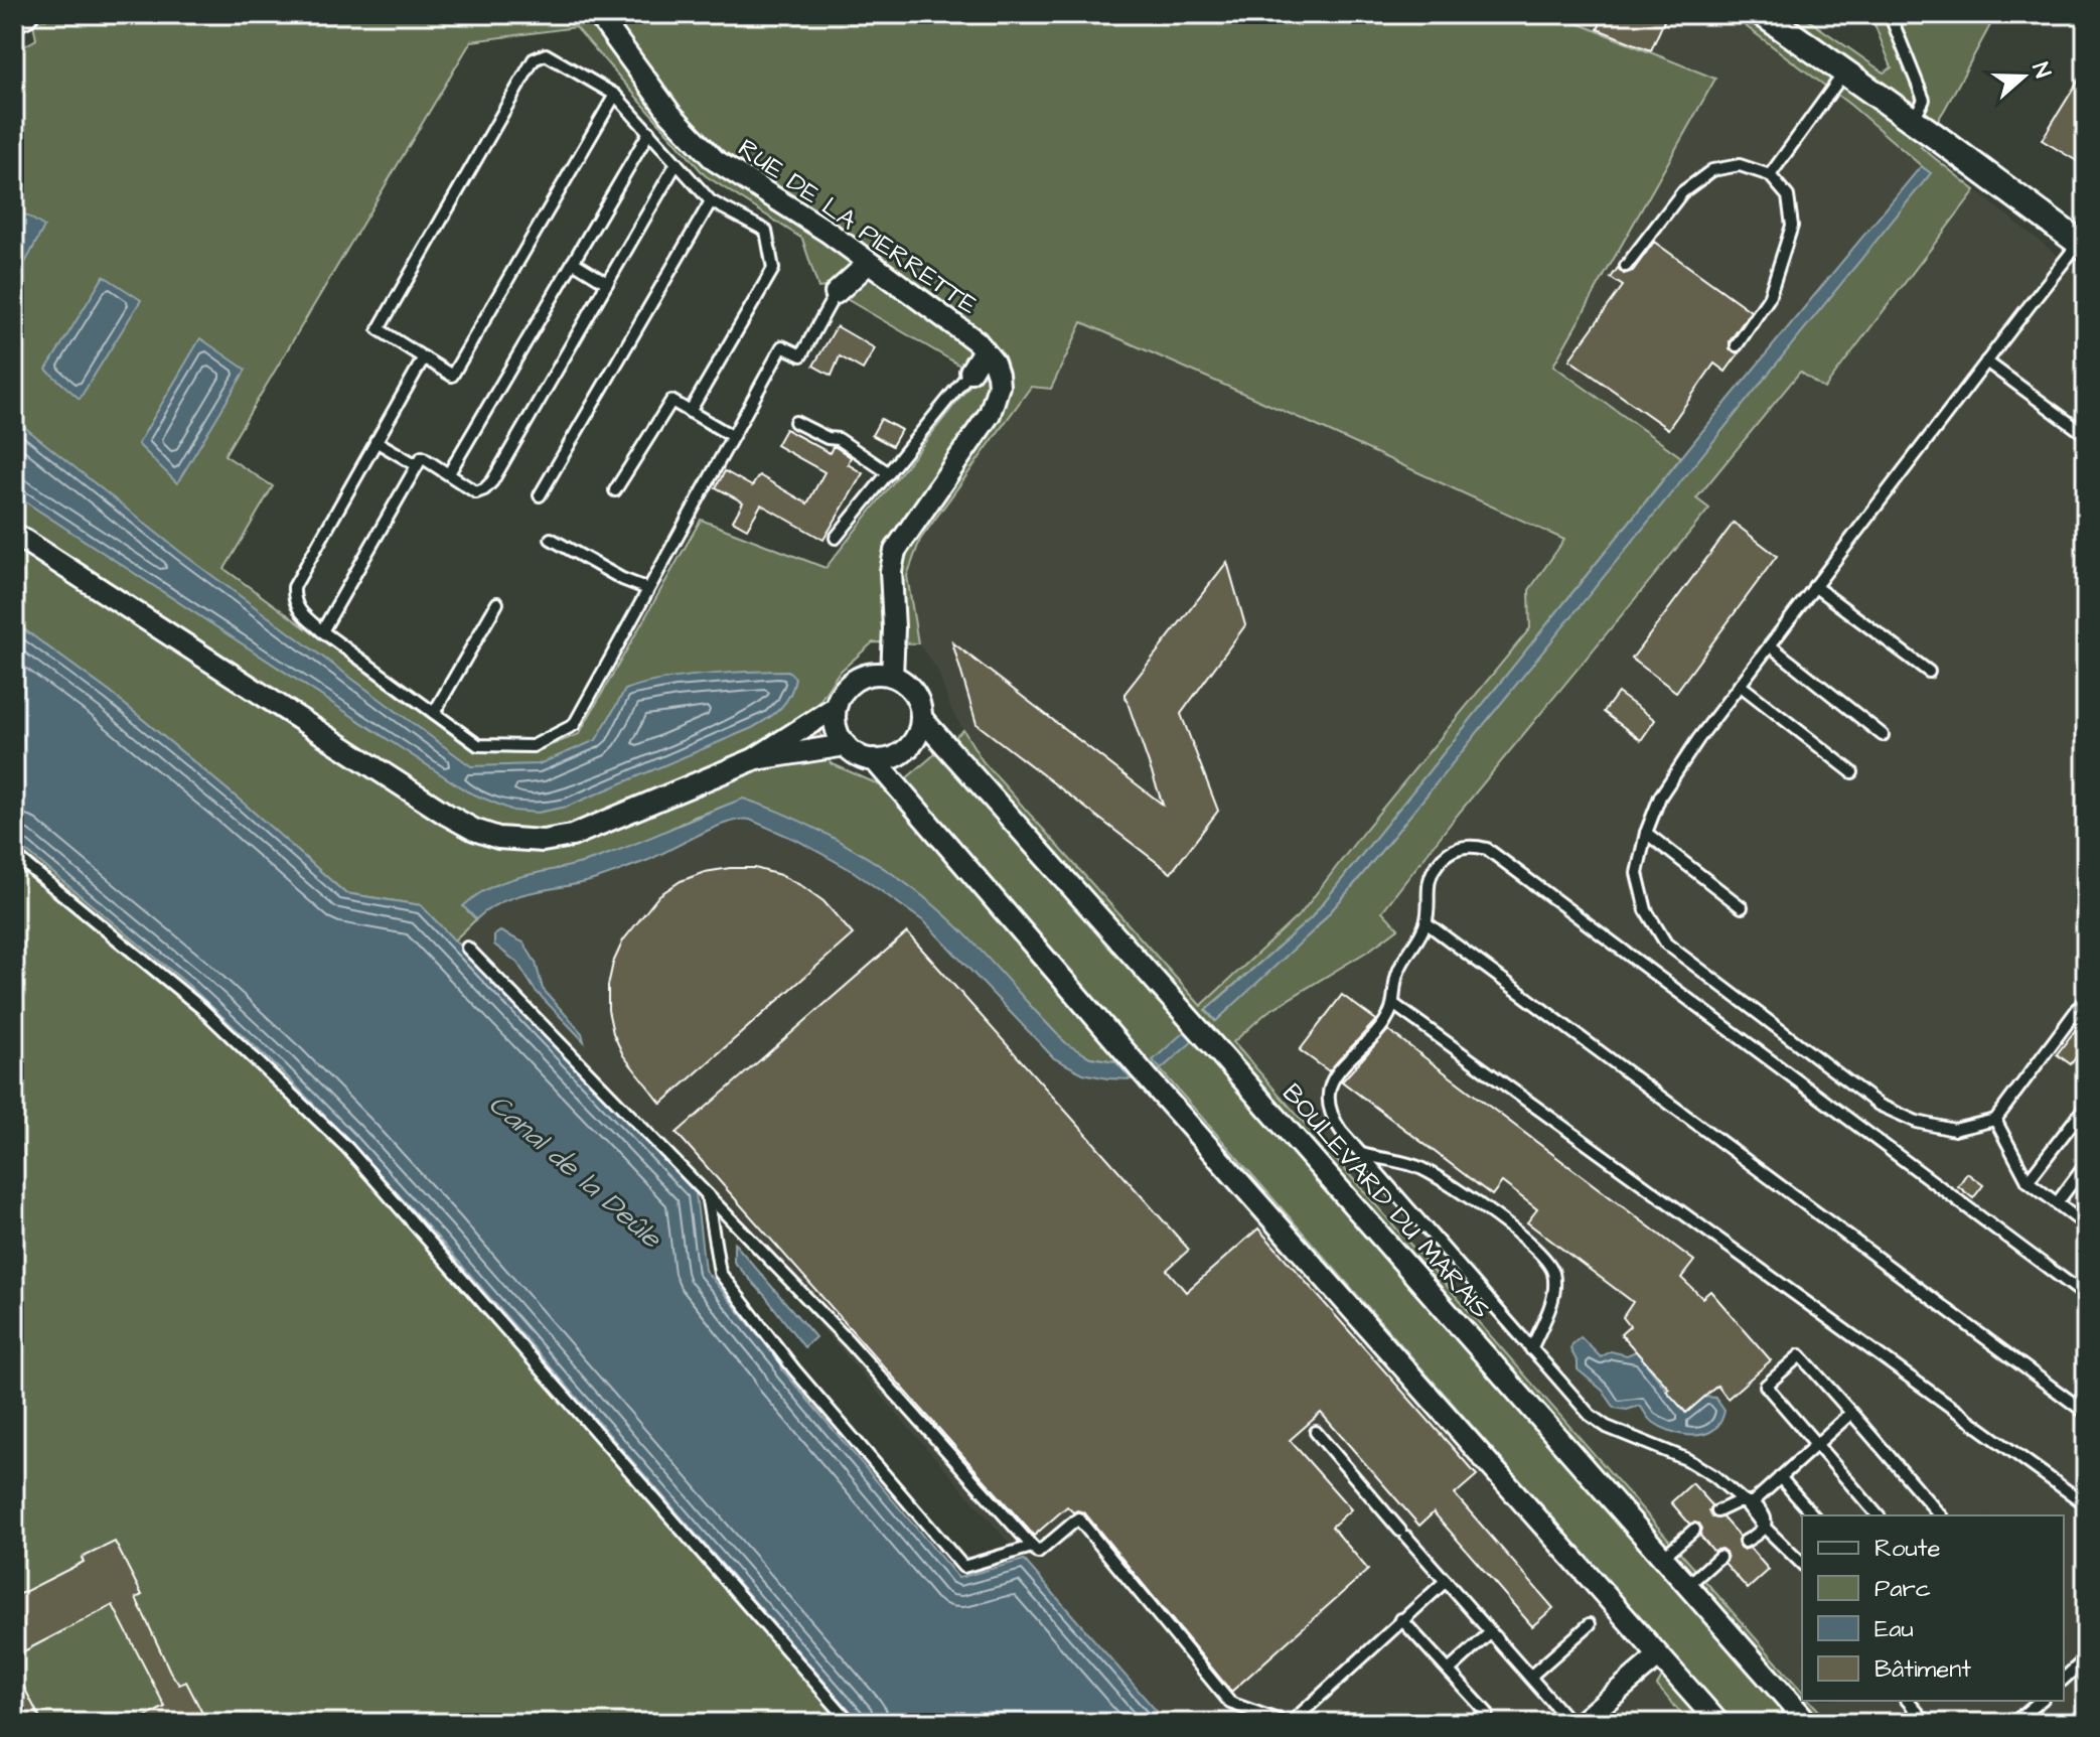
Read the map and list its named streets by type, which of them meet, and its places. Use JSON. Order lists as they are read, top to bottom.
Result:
{
  "streets": {
    "street": ["RUE DE LA PIERRETTE", "BOULEVARD DU MARAIS"]
  },
  "crossings": [
    ["RUE DE LA PIERRETTE", "BOULEVARD DU MARAIS"]
  ],
  "water": ["Canal de la Deûle"],
  "legend": [
    "Route",
    "Parc",
    "Eau",
    "Bâtiment"
  ],
  "north": "right"
}
